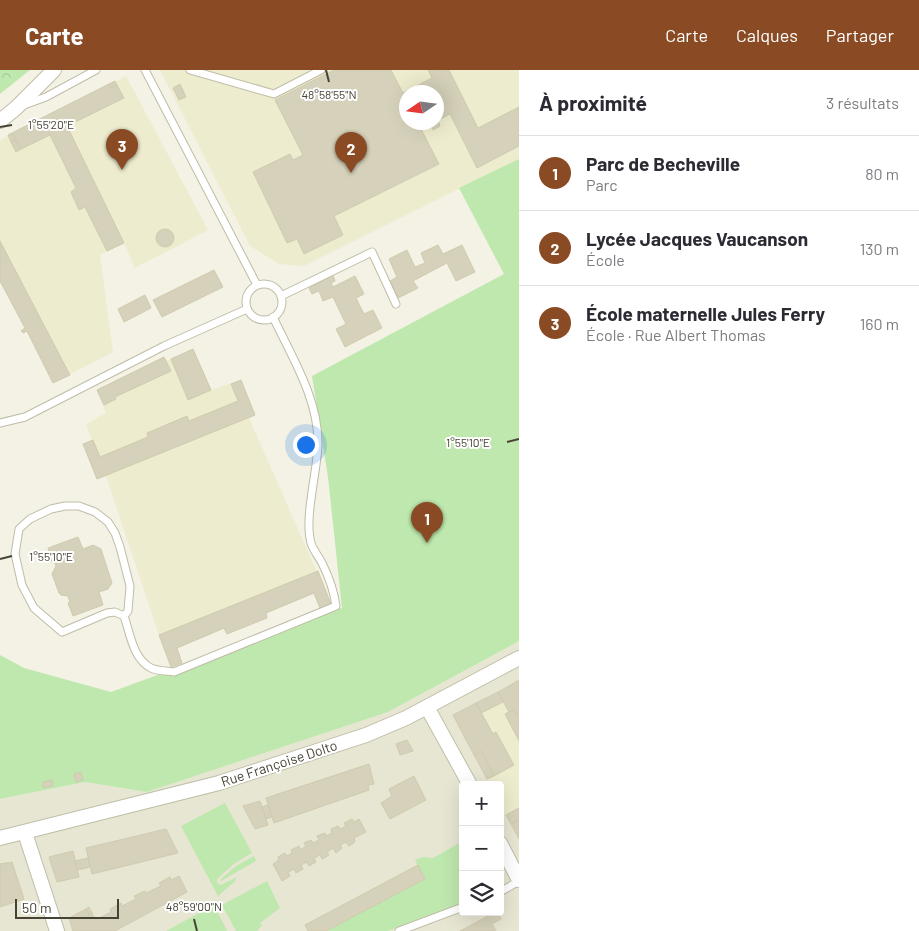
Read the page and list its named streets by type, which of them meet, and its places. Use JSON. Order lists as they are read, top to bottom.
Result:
{
  "streets": {
    "street": ["Rue Françoise Dolto"]
  },
  "scale_bar": "50 m",
  "north": "left",
  "page": {
    "header": "Carte",
    "nav": ["Carte", "Calques", "Partager"],
    "heading": ["À proximité", "3 résultats"],
    "pins": ["3", "2", "1"],
    "list": [
      {
        "mark": "1",
        "name": "Parc de Becheville",
        "note": "Parc",
        "value": "80 m"
      },
      {
        "mark": "2",
        "name": "Lycée Jacques Vaucanson",
        "note": "École",
        "value": "130 m"
      },
      {
        "mark": "3",
        "name": "École maternelle Jules Ferry",
        "note": "École · Rue Albert Thomas",
        "value": "160 m"
      }
    ],
    "map_buttons": ["+", "−"],
    "scale": "50 m"
  },
  "coordinates": [
    "48°58'55\"N",
    "1°55'20\"E",
    "1°55'10\"E",
    "48°59'00\"N"
  ]
}
